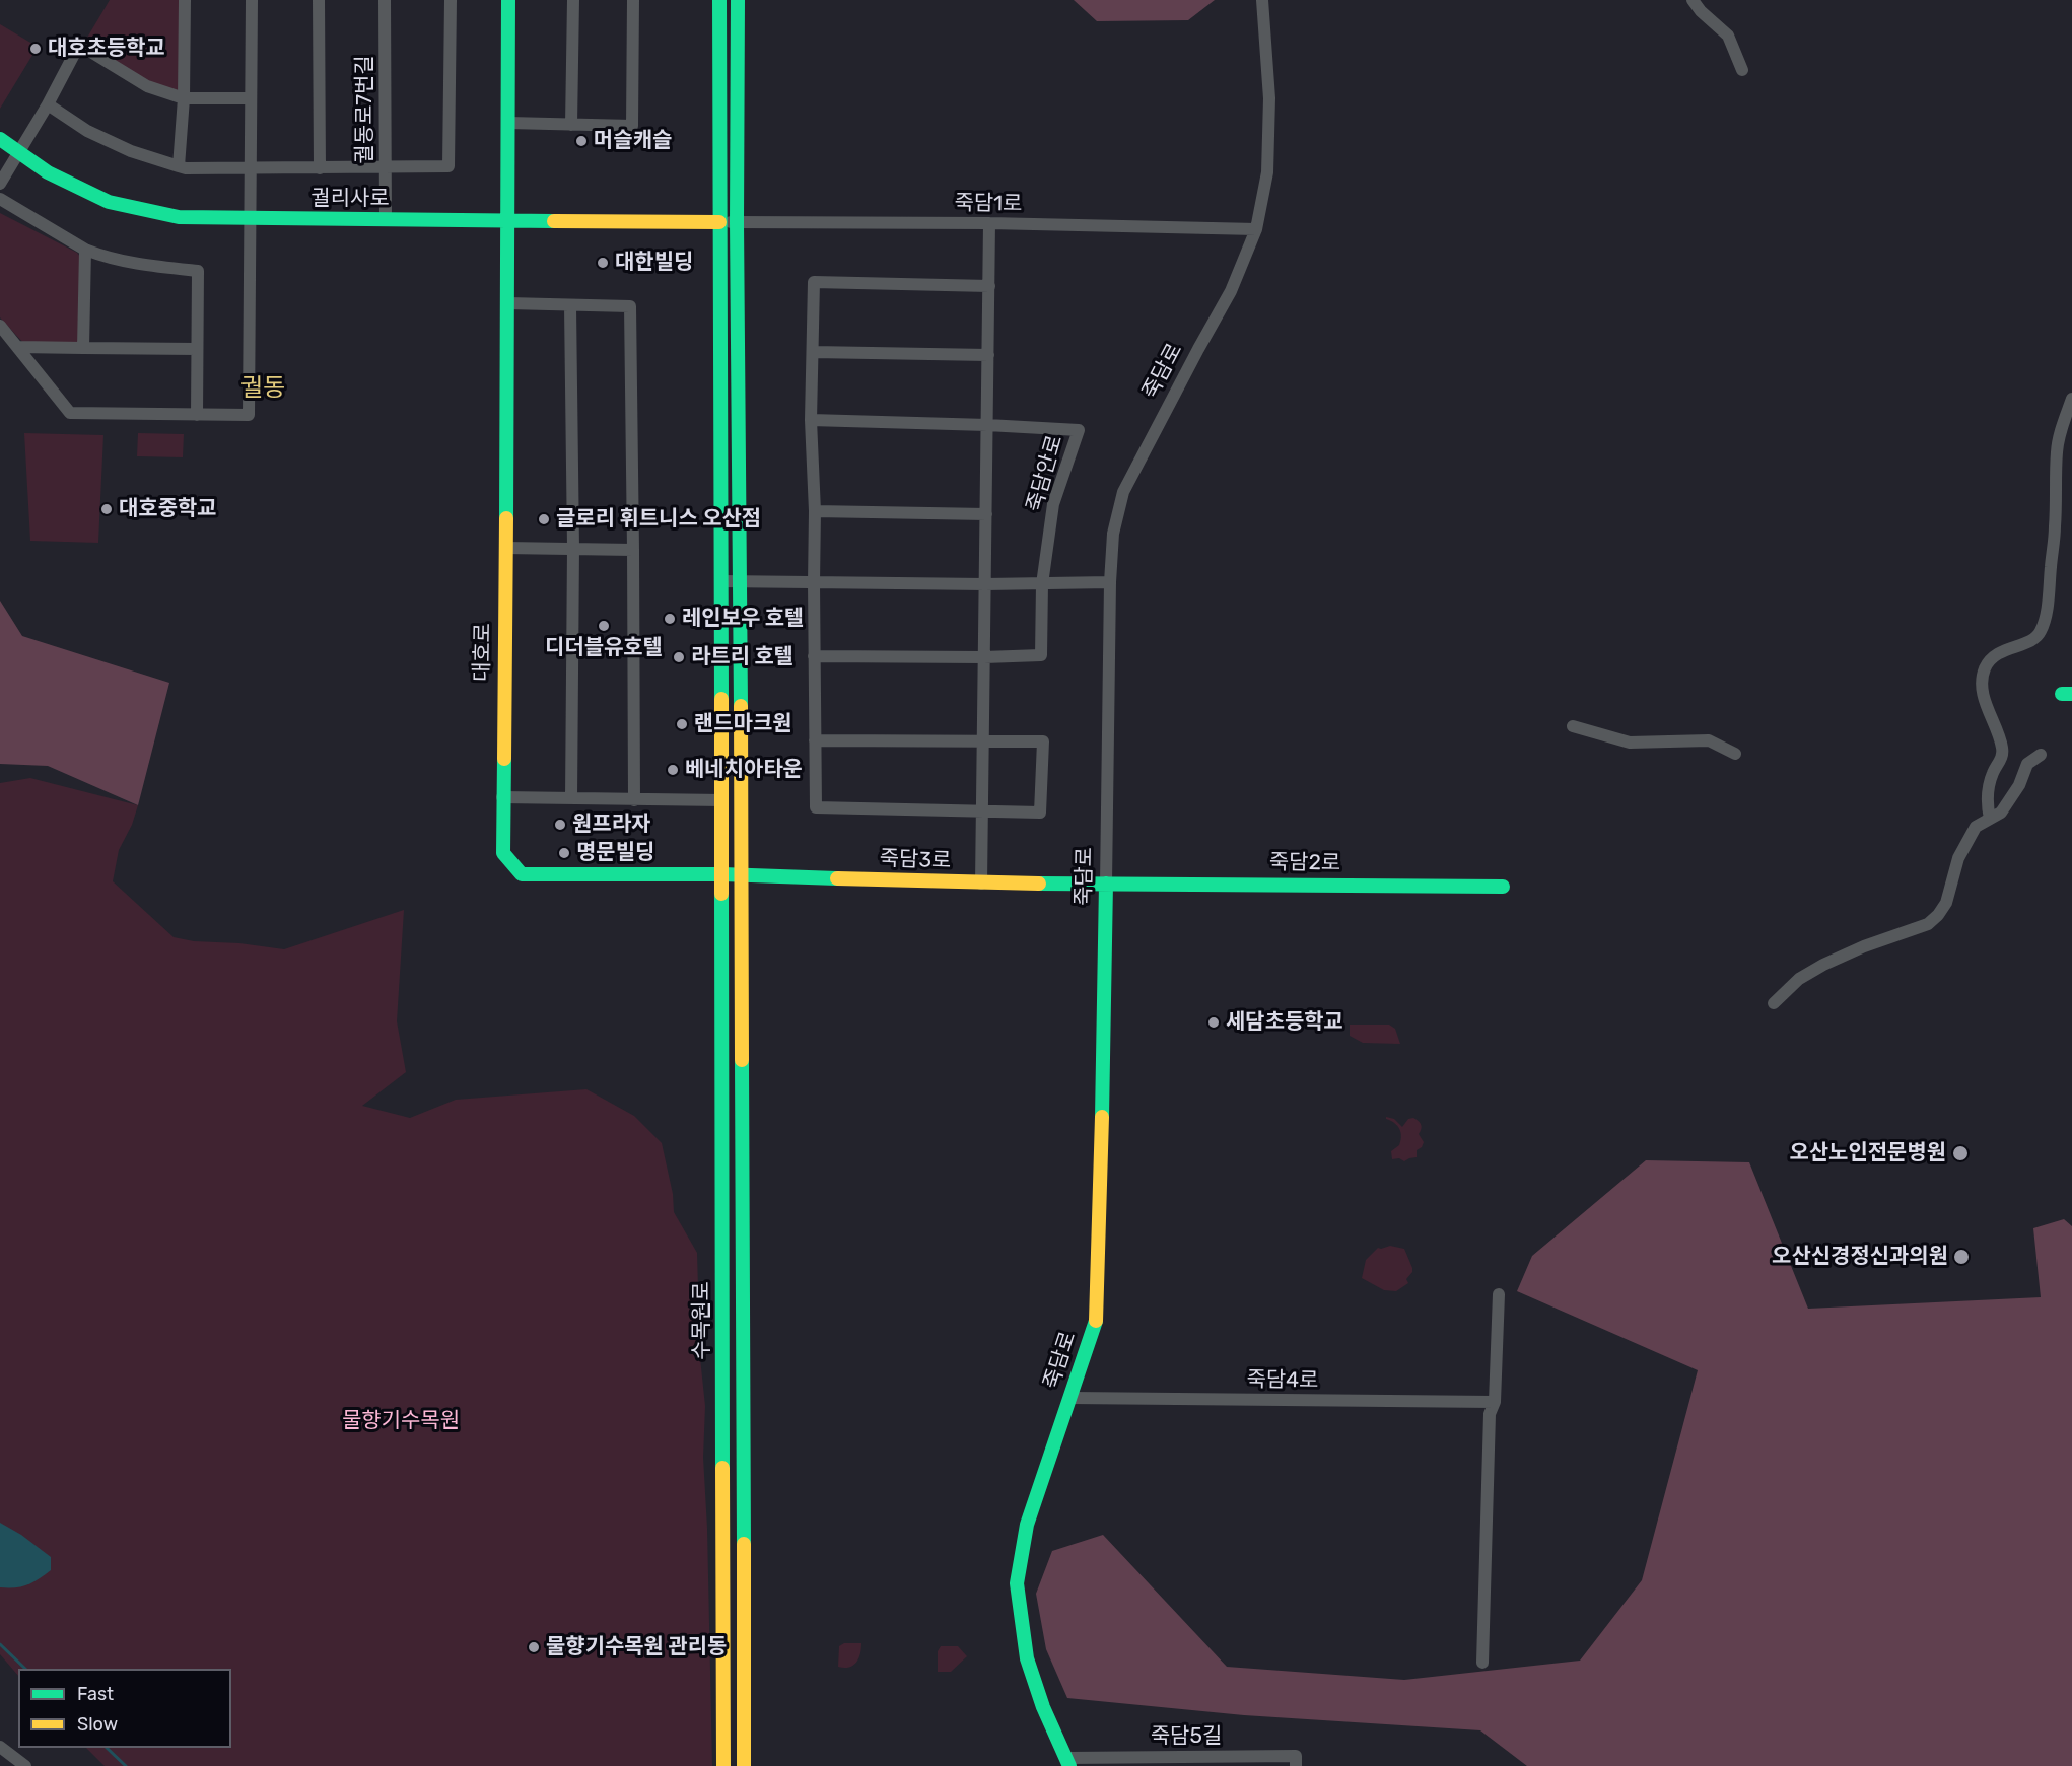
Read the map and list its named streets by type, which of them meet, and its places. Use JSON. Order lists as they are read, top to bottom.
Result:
{
  "streets": {
    "street": [
      "궐동로7번길",
      "궐리사로",
      "죽담1로",
      "죽담로",
      "죽담안로",
      "대호로",
      "죽담3로",
      "죽담2로",
      "수목원로",
      "죽담4로",
      "죽담5길"
    ]
  },
  "crossings": [
    ["궐동로7번길", "궐리사로"],
    ["궐리사로", "죽담1로"],
    ["궐리사로", "대호로"],
    ["궐리사로", "수목원로"],
    ["죽담1로", "죽담로"],
    ["죽담1로", "수목원로"],
    ["죽담로", "죽담3로"],
    ["죽담로", "죽담2로"],
    ["죽담로", "죽담4로"],
    ["죽담로", "죽담5길"],
    ["대호로", "죽담3로"],
    ["대호로", "수목원로"],
    ["죽담3로", "죽담2로"],
    ["죽담3로", "수목원로"]
  ],
  "districts": ["궐동"],
  "parks": ["물향기수목원"],
  "places": [
    "대호초등학교",
    "머슬캐슬",
    "대한빌딩",
    "대호중학교",
    "글로리 휘트니스 오산점",
    "레인보우 호텔",
    "디더블유호텔",
    "라트리 호텔",
    "랜드마크원",
    "베네치아타운",
    "원프라자",
    "명문빌딩",
    "세담초등학교",
    "오산노인전문병원",
    "오산신경정신과의원",
    "물향기수목원 관리동"
  ],
  "legend": ["Fast", "Slow"]
}
